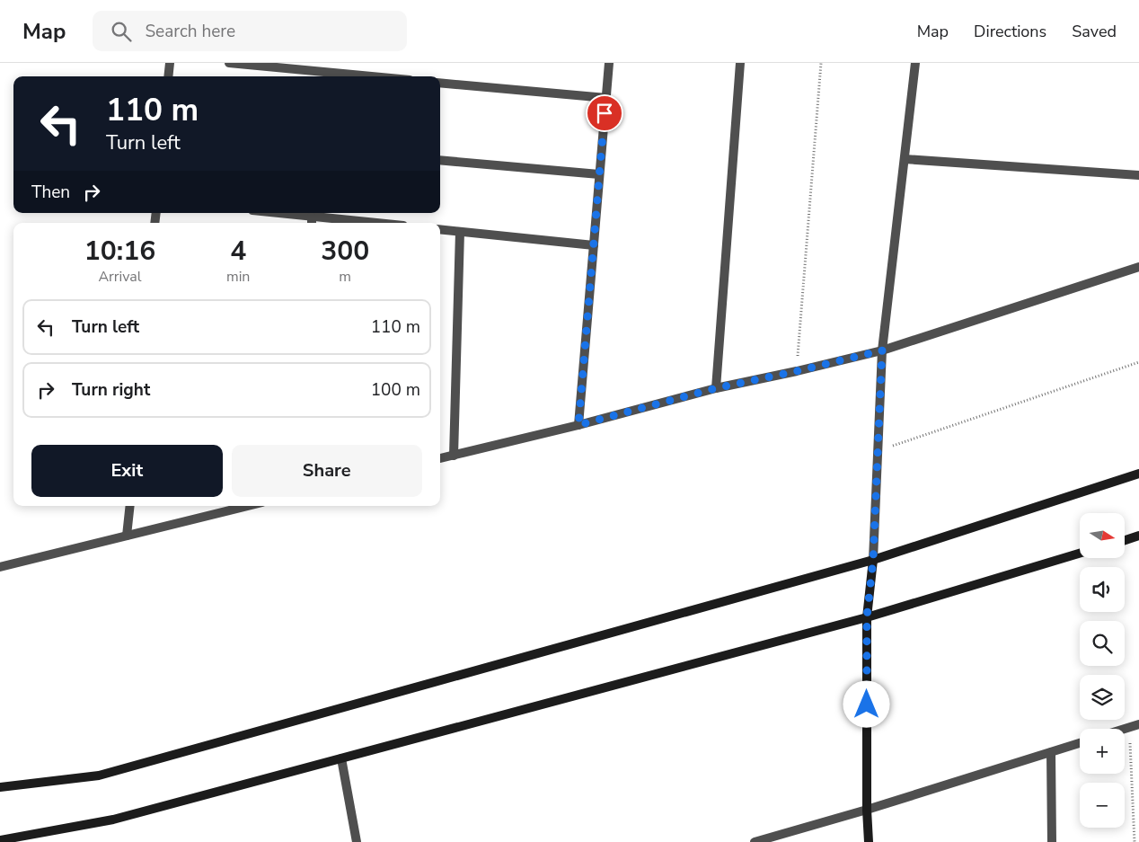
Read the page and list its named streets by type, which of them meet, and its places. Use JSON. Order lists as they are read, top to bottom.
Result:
{
  "north": "right",
  "page": {
    "header": "Map",
    "search": "Search here",
    "nav": ["Map", "Directions", "Saved"],
    "turn": ["110 m", "Turn left"],
    "then": "Then",
    "eta": [
      "10:16",
      "Arrival",
      "4",
      "min",
      "300",
      "m"
    ],
    "list": [
      {
        "name": "Turn left",
        "value": "110 m"
      },
      {
        "name": "Turn right",
        "value": "100 m"
      }
    ],
    "buttons": ["Exit", "Share"],
    "map_buttons": ["+", "−"]
  }
}
